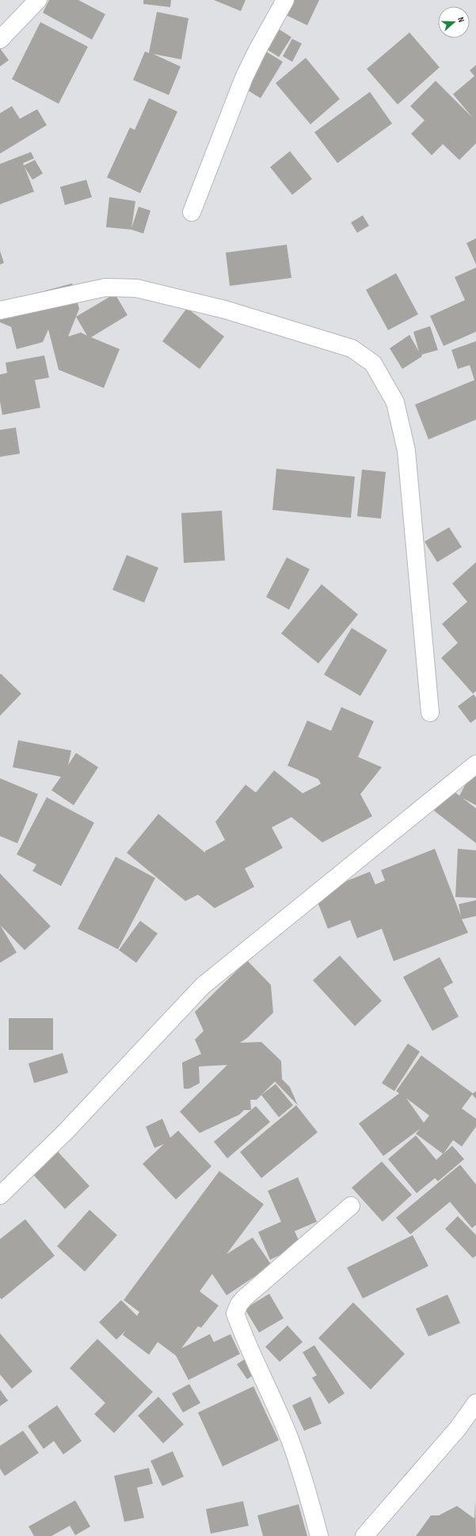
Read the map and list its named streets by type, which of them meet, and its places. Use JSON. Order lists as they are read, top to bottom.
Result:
{
  "north": "right"
}
